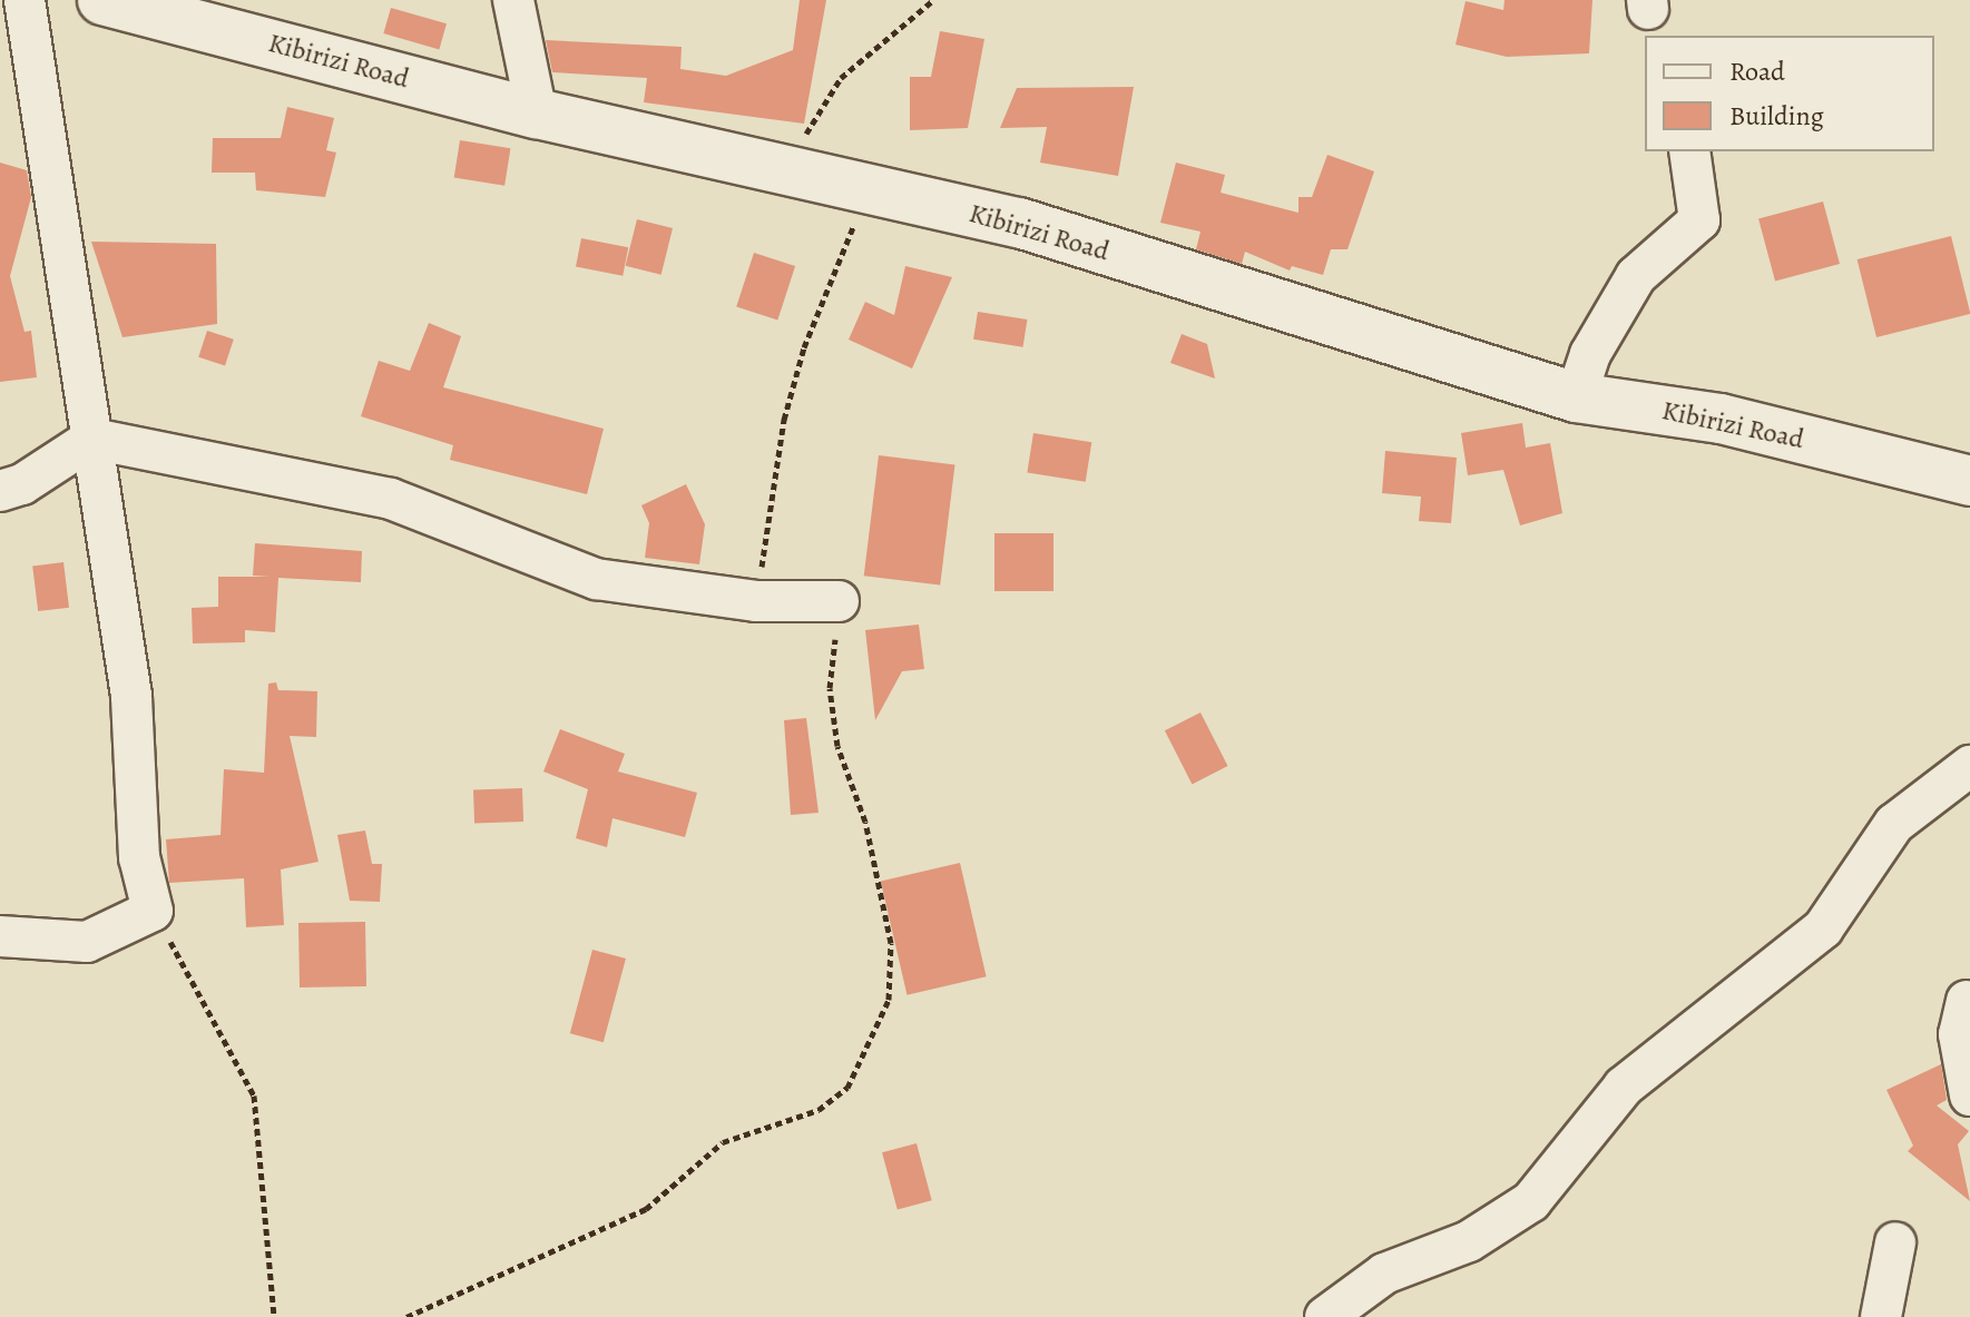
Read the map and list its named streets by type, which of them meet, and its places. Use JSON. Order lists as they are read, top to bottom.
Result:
{
  "streets": {
    "street": ["Kibirizi Road"]
  },
  "legend": ["Road", "Building"]
}
